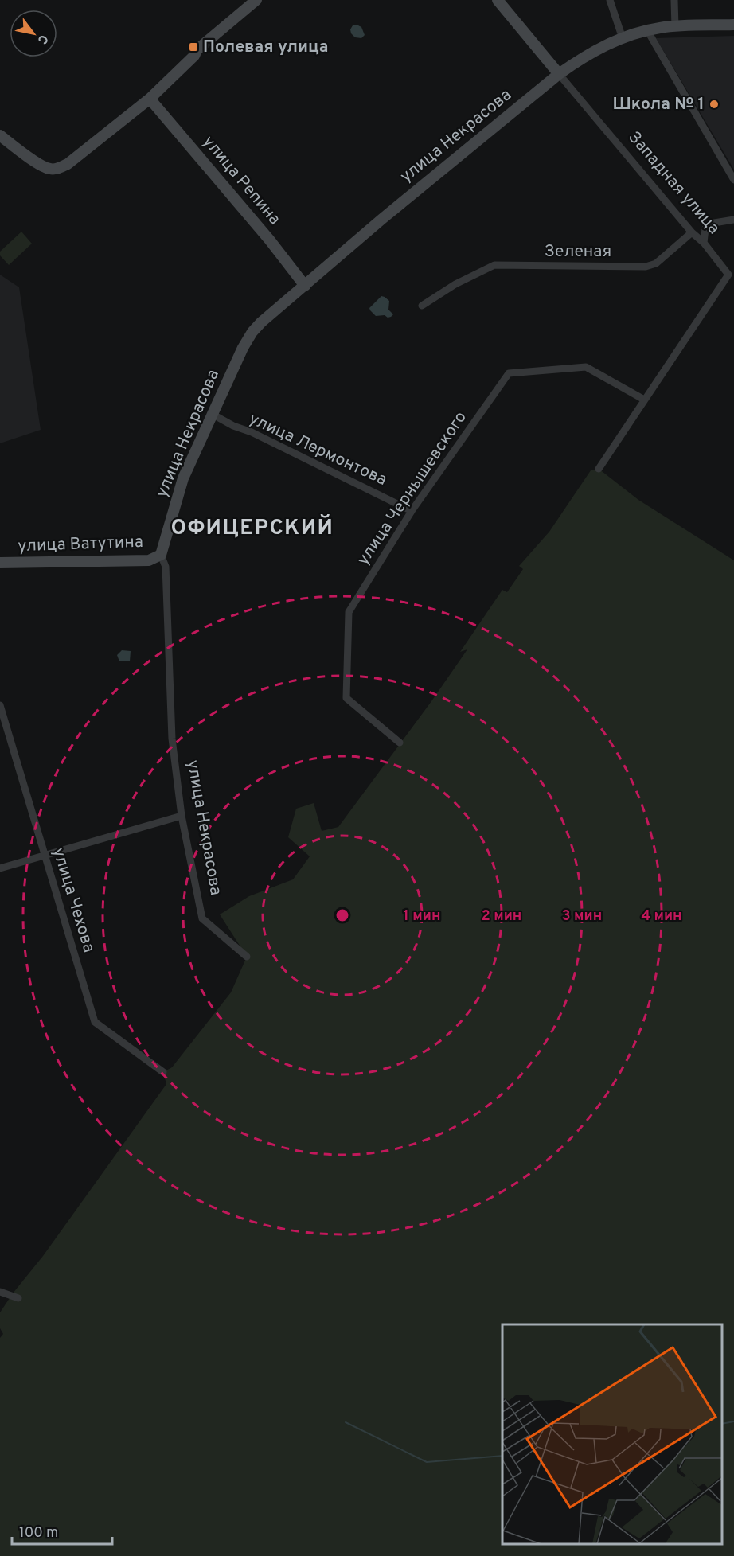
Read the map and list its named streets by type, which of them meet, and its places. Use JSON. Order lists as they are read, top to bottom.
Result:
{
  "streets": {
    "street": [
      "улица Некрасова",
      "улица Репина",
      "Западная улица",
      "Зеленая",
      "улица Лермонтова",
      "улица Чернышевского",
      "улица Ватутина",
      "улица Чехова"
    ]
  },
  "crossings": [
    ["улица Некрасова", "улица Репина"],
    ["улица Некрасова", "Западная улица"],
    ["улица Некрасова", "улица Лермонтова"],
    ["улица Некрасова", "улица Ватутина"],
    ["Западная улица", "Зеленая"],
    ["Западная улица", "улица Чернышевского"],
    ["улица Лермонтова", "улица Чернышевского"]
  ],
  "districts": ["ОФИЦЕРСКИЙ"],
  "places": {
    "transit": ["Полевая улица"],
    "other": ["Школа № 1"]
  },
  "scale_bar": "100 m",
  "north": "bottom right",
  "rings": [
    "1 мин",
    "2 мин",
    "3 мин",
    "4 мин"
  ]
}
